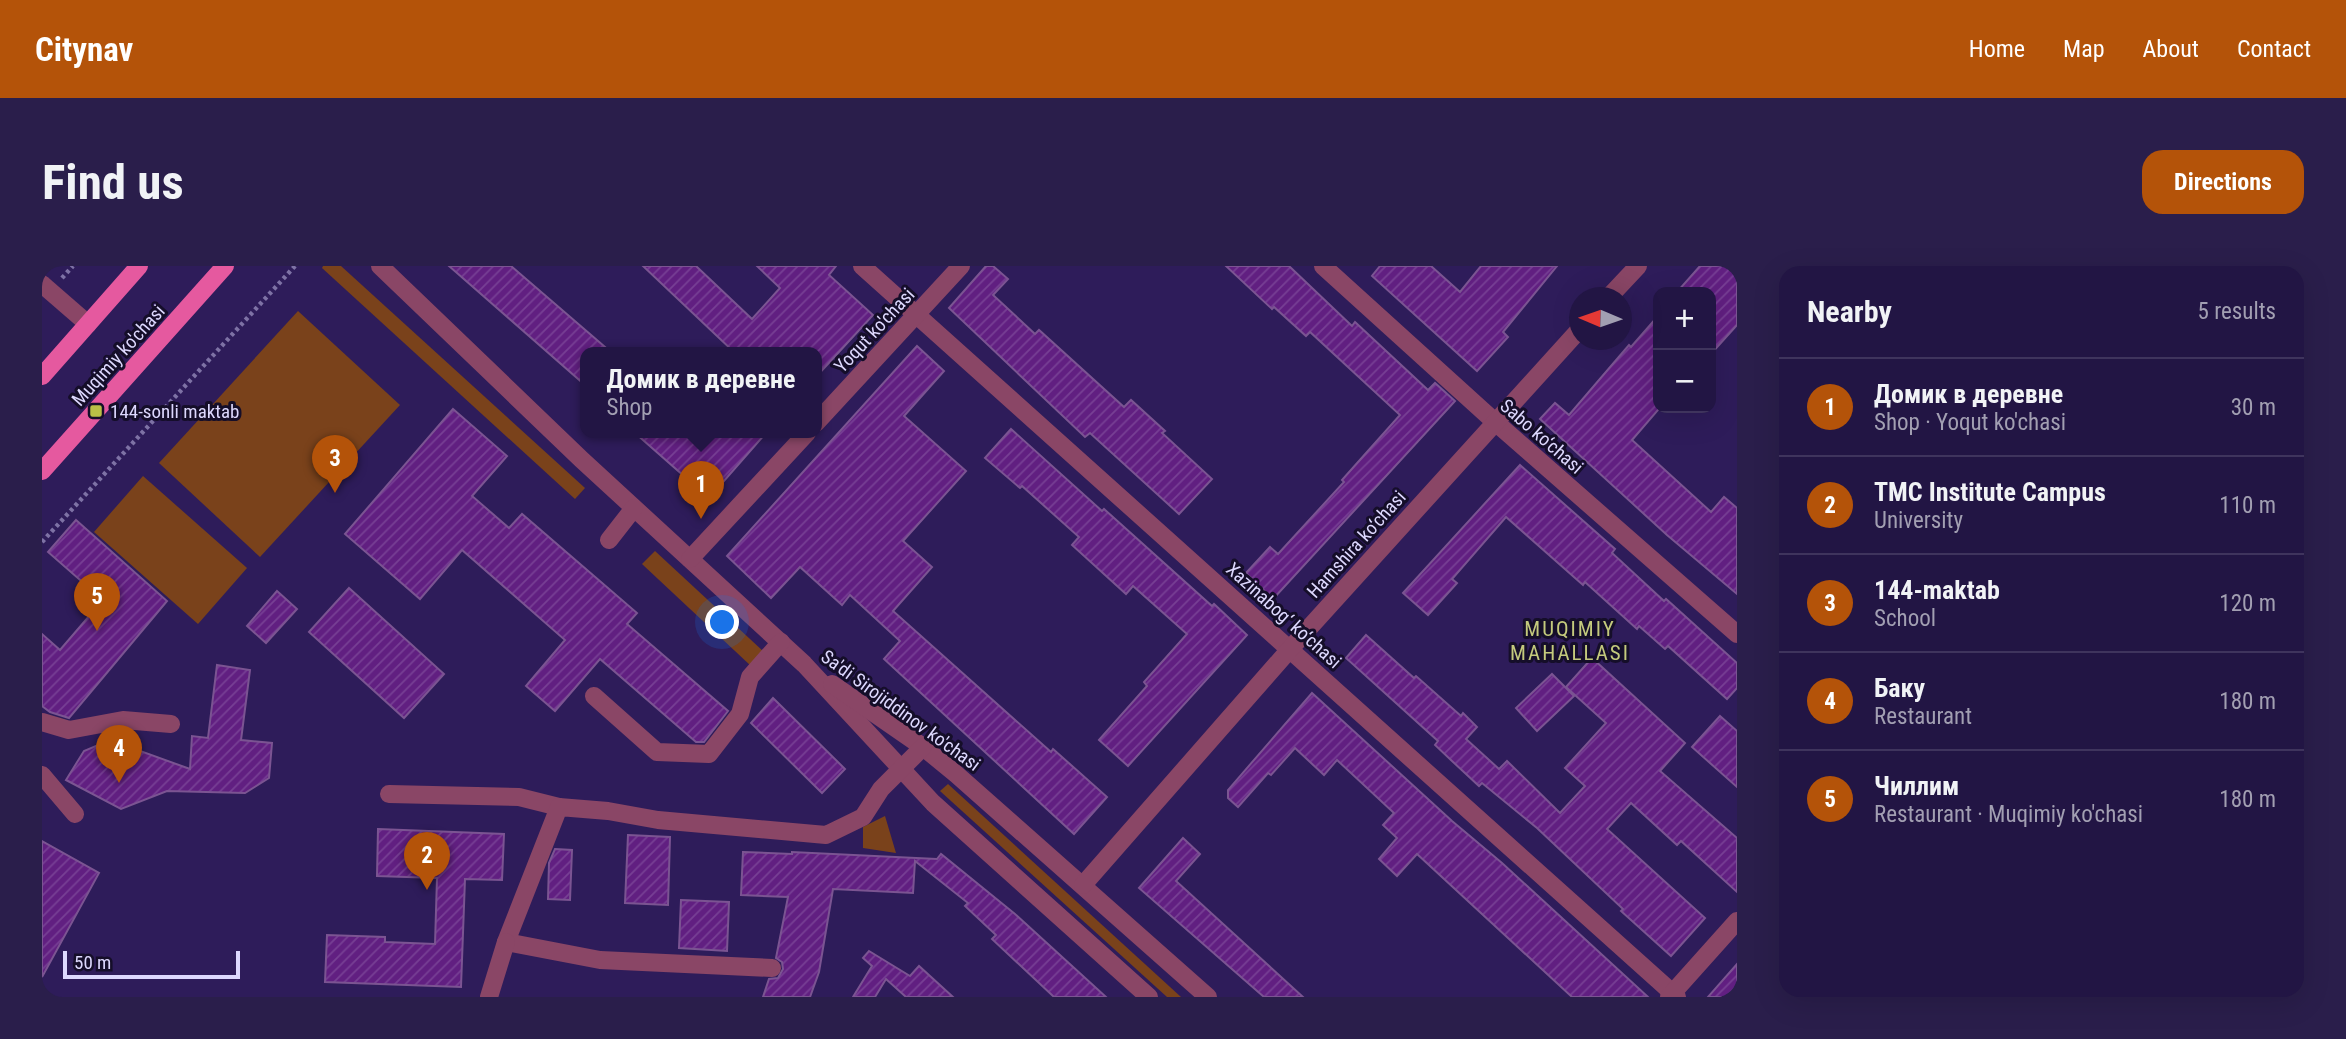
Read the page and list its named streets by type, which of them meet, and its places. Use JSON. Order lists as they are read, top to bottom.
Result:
{
  "streets": {
    "main road": ["Muqimiy ko'chasi"],
    "street": [
      "Yoqut ko'chasi",
      "Sabo ko‘chasi",
      "Hamshira ko‘chasi",
      "Xazinabog‘ ko‘chasi",
      "Sa'di Sirojiddinov ko'chasi"
    ]
  },
  "crossings": [
    ["Yoqut ko'chasi", "Xazinabog‘ ko‘chasi"],
    ["Sabo ko‘chasi", "Hamshira ko‘chasi"],
    ["Hamshira ko‘chasi", "Xazinabog‘ ko‘chasi"],
    ["Hamshira ko‘chasi", "Sa'di Sirojiddinov ko'chasi"]
  ],
  "districts": ["MUQIMIY MAHALLASI"],
  "places": {
    "transit": ["144-sonli maktab"]
  },
  "scale_bar": "50 m",
  "north": "left",
  "page": {
    "header": "Citynav",
    "nav": [
      "Home",
      "Map",
      "About",
      "Contact"
    ],
    "buttons": "Directions",
    "title": "Find us",
    "heading": ["Nearby", "5 results"],
    "map_buttons": ["+", "−"],
    "popup": ["Домик в деревне", "Shop"],
    "list": [
      {
        "mark": "1",
        "name": "Домик в деревне",
        "note": "Shop · Yoqut ko'chasi",
        "value": "30 m"
      },
      {
        "mark": "2",
        "name": "TMC Institute Campus",
        "note": "University",
        "value": "110 m"
      },
      {
        "mark": "3",
        "name": "144-maktab",
        "note": "School",
        "value": "120 m"
      },
      {
        "mark": "4",
        "name": "Баку",
        "note": "Restaurant",
        "value": "180 m"
      },
      {
        "mark": "5",
        "name": "Чиллим",
        "note": "Restaurant · Muqimiy ko'chasi",
        "value": "180 m"
      }
    ],
    "pins": [
      "3",
      "1",
      "5",
      "4",
      "2"
    ],
    "scale": "50 m"
  }
}
